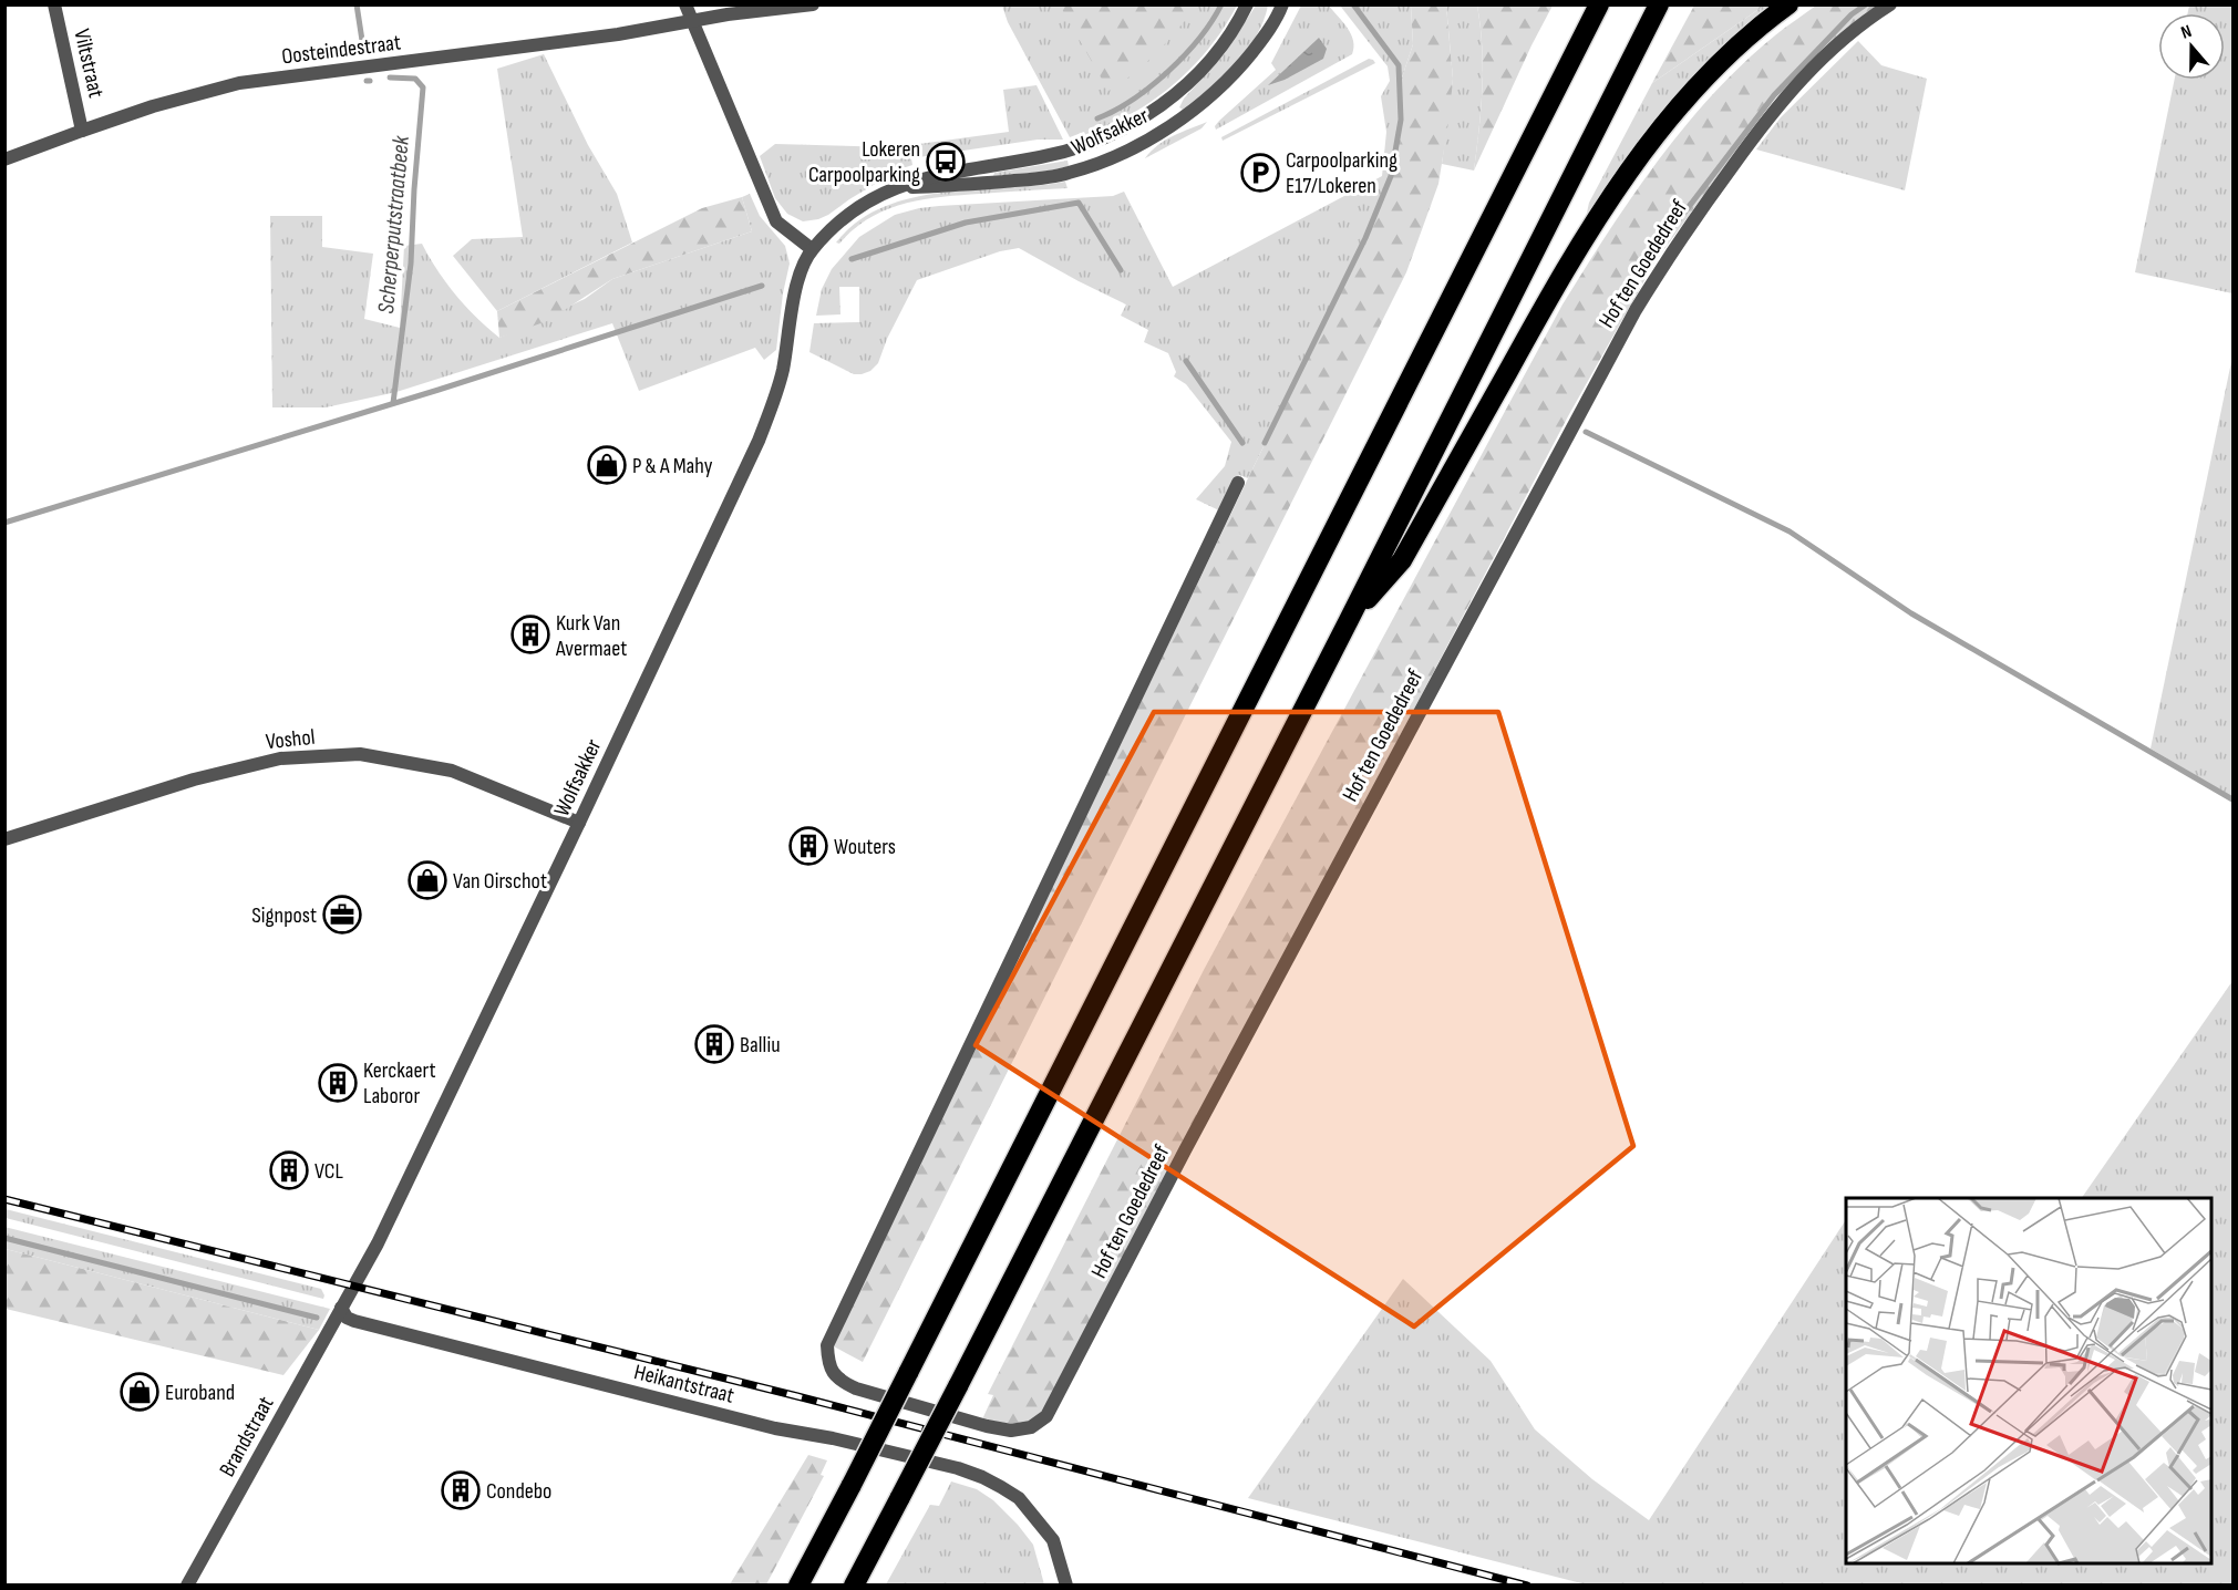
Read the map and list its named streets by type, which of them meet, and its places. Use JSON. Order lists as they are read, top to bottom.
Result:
{
  "streets": {
    "street": [
      "Oosteindestraat",
      "Viltstraat",
      "Wolfsakker",
      "Hof ten Goededreef",
      "Voshol",
      "Heikantstraat",
      "Brandstraat"
    ]
  },
  "crossings": [
    ["Oosteindestraat", "Viltstraat"],
    ["Wolfsakker", "Voshol"],
    ["Wolfsakker", "Heikantstraat"],
    ["Wolfsakker", "Brandstraat"],
    ["Heikantstraat", "Brandstraat"]
  ],
  "water": ["Scherperputstraatbeek"],
  "places": {
    "bus stop": ["Lokeren Carpoolparking"],
    "parking": ["Carpoolparking E17/Lokeren"],
    "shop": ["P & A Mahy", "Van Oirschot", "Euroband"],
    "building": [
      "Kurk Van Avermaet",
      "Wouters",
      "Balliu",
      "Kerckaert Laboror",
      "VCL",
      "Condebo"
    ],
    "office": ["Signpost"]
  },
  "north": "top"
}
